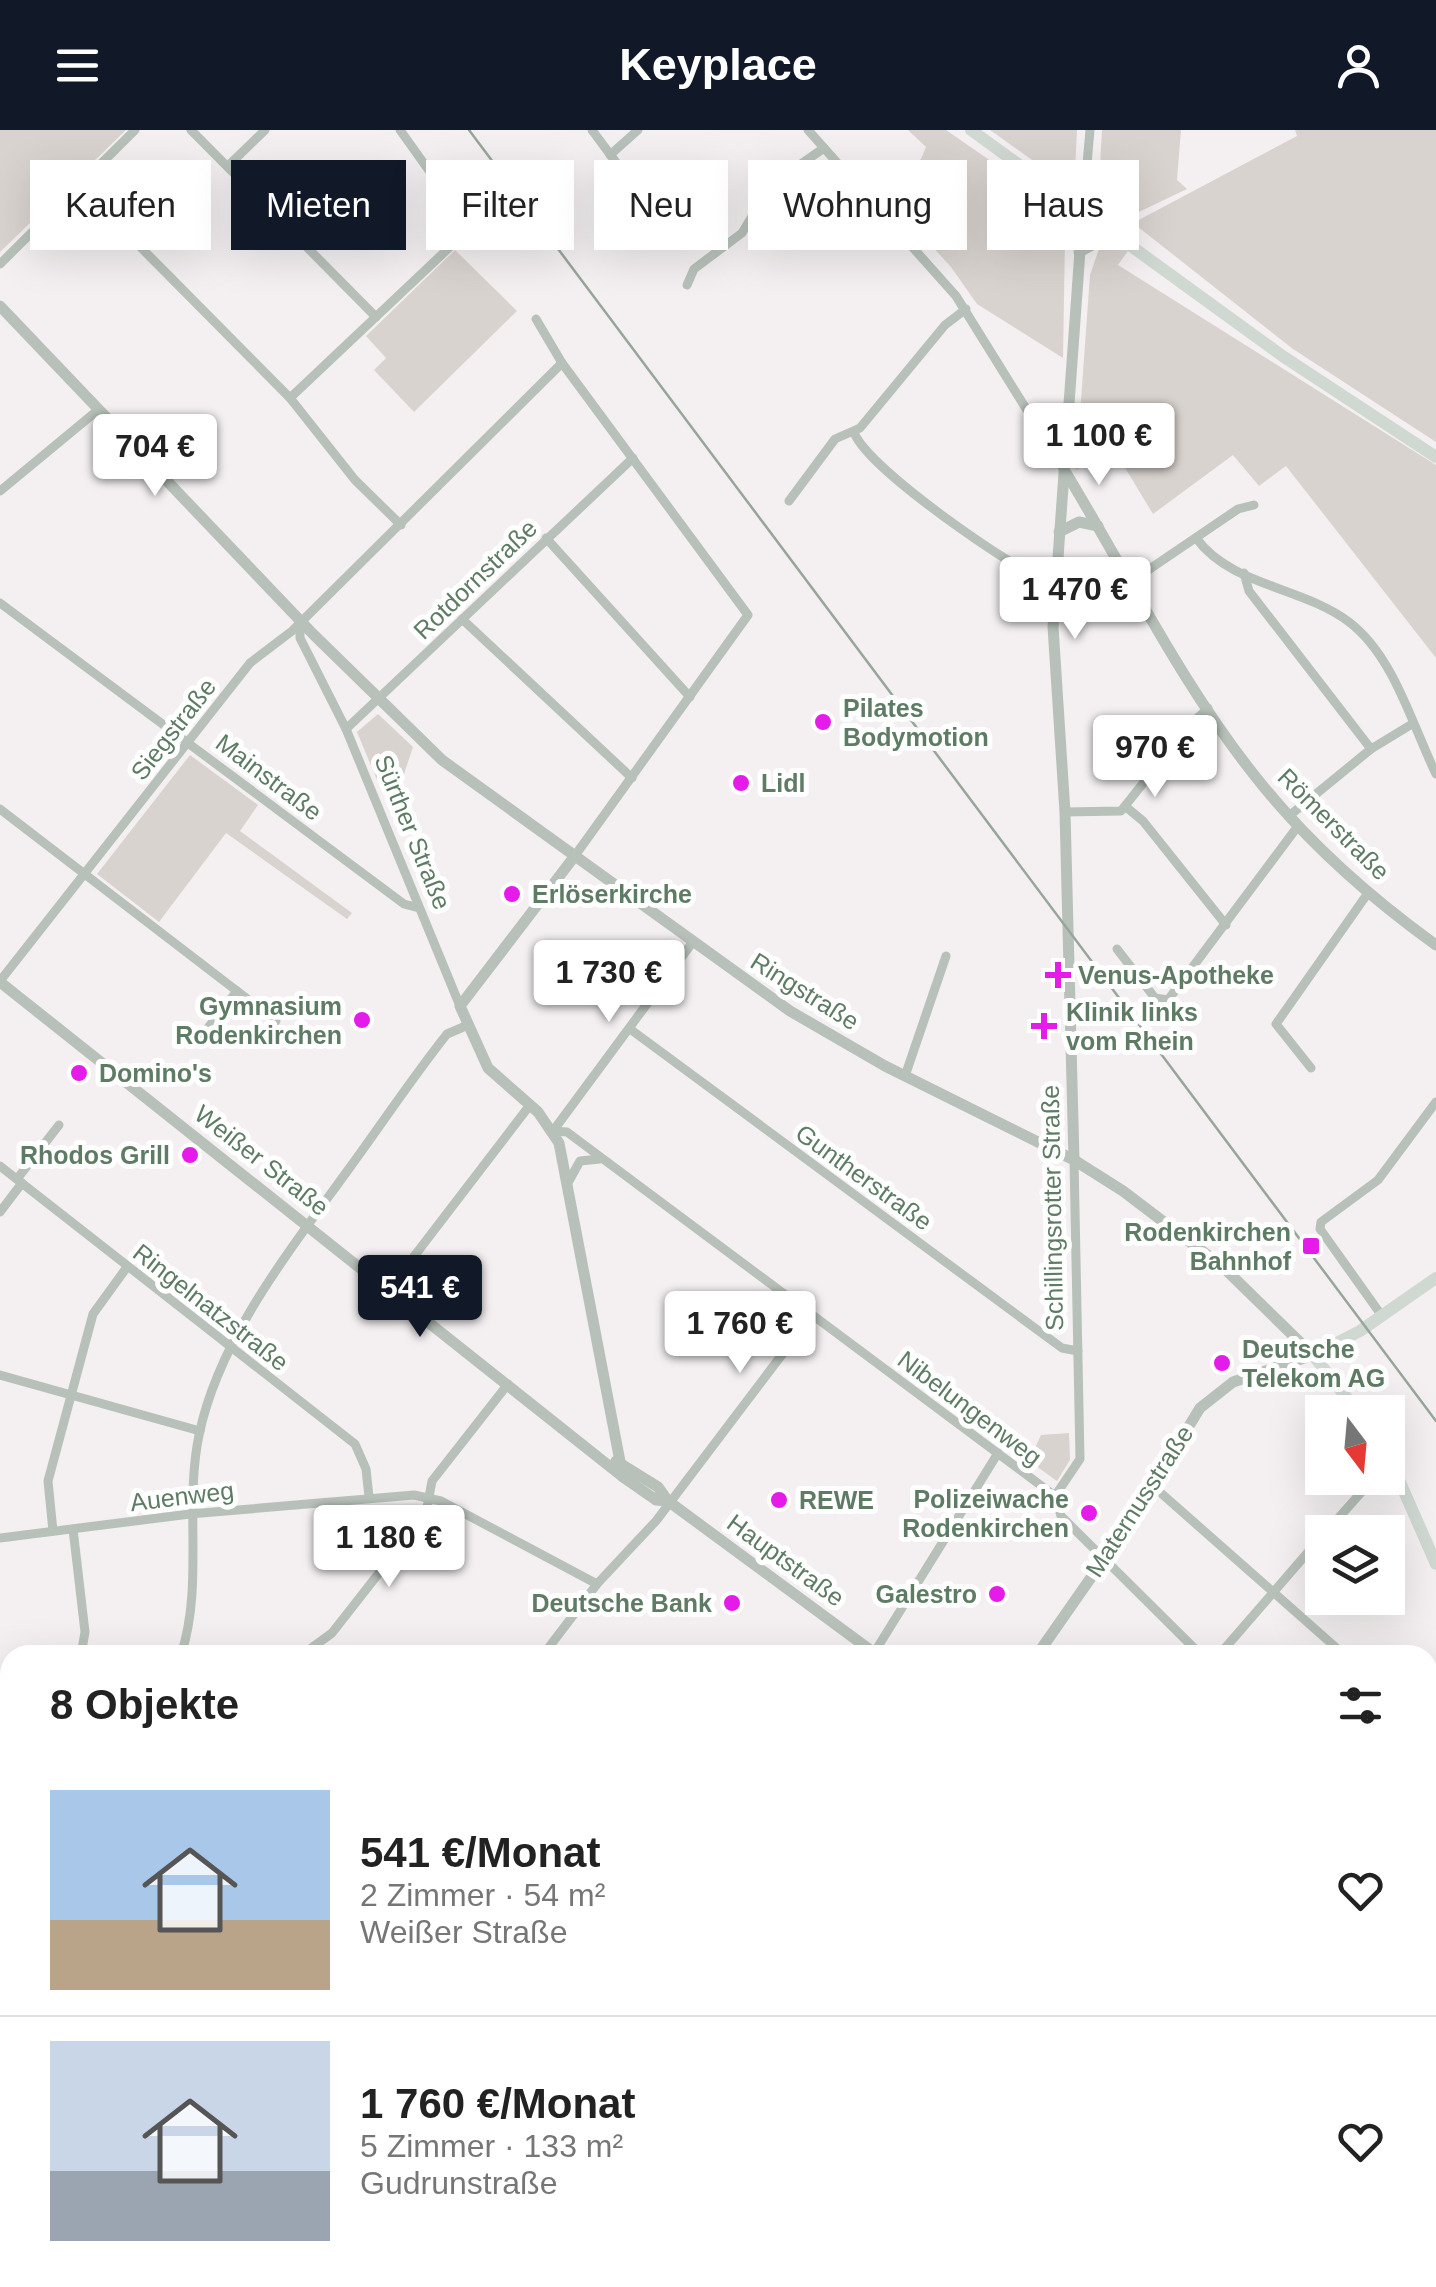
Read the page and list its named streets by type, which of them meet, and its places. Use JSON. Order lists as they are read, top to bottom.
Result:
{
  "streets": {
    "main road": ["Maternusstraße"],
    "street": [
      "Rotdornstraße",
      "Siegstraße",
      "Mainstraße",
      "Römerstraße",
      "Sürther Straße",
      "Ringstraße",
      "Weißer Straße",
      "Guntherstraße",
      "Schillingsrotter Straße",
      "Ringelnatzstraße",
      "Nibelungenweg",
      "Auenweg",
      "Hauptstraße"
    ]
  },
  "crossings": [
    ["Rotdornstraße", "Sürther Straße"],
    ["Rotdornstraße", "Ringstraße"],
    ["Siegstraße", "Mainstraße"],
    ["Siegstraße", "Sürther Straße"],
    ["Siegstraße", "Ringstraße"],
    ["Siegstraße", "Weißer Straße"],
    ["Mainstraße", "Sürther Straße"],
    ["Römerstraße", "Schillingsrotter Straße"],
    ["Sürther Straße", "Ringstraße"],
    ["Sürther Straße", "Weißer Straße"],
    ["Sürther Straße", "Nibelungenweg"],
    ["Sürther Straße", "Hauptstraße"],
    ["Ringstraße", "Schillingsrotter Straße"],
    ["Ringstraße", "Maternusstraße"],
    ["Weißer Straße", "Hauptstraße"],
    ["Guntherstraße", "Schillingsrotter Straße"],
    ["Schillingsrotter Straße", "Nibelungenweg"],
    ["Ringelnatzstraße", "Auenweg"],
    ["Nibelungenweg", "Maternusstraße"]
  ],
  "places": {
    "other": [
      "Pilates Bodymotion",
      "Lidl",
      "Erlöserkirche",
      "Gymnasium Rodenkirchen",
      "Domino's",
      "Rhodos Grill",
      "Deutsche Telekom AG",
      "REWE",
      "Polizeiwache Rodenkirchen",
      "Galestro",
      "Deutsche Bank"
    ],
    "health": ["Venus-Apotheke", "Klinik links vom Rhein"],
    "transit": ["Rodenkirchen Bahnhof"]
  },
  "north": "bottom",
  "page": {
    "header": "Keyplace",
    "chip": [
      "Kaufen",
      "Mieten",
      "Filter",
      "Neu",
      "Wohnung",
      "Haus"
    ],
    "price": [
      "1 100 €",
      "704 €",
      "1 470 €",
      "970 €",
      "1 730 €",
      "541 €",
      "1 760 €",
      "1 180 €"
    ],
    "heading": "8 Objekte",
    "list": [
      {
        "name": "541 €/Monat",
        "note": "2 Zimmer · 54 m² · Weißer Straße"
      },
      {
        "name": "1 760 €/Monat",
        "note": "5 Zimmer · 133 m² · Gudrunstraße"
      }
    ]
  }
}
